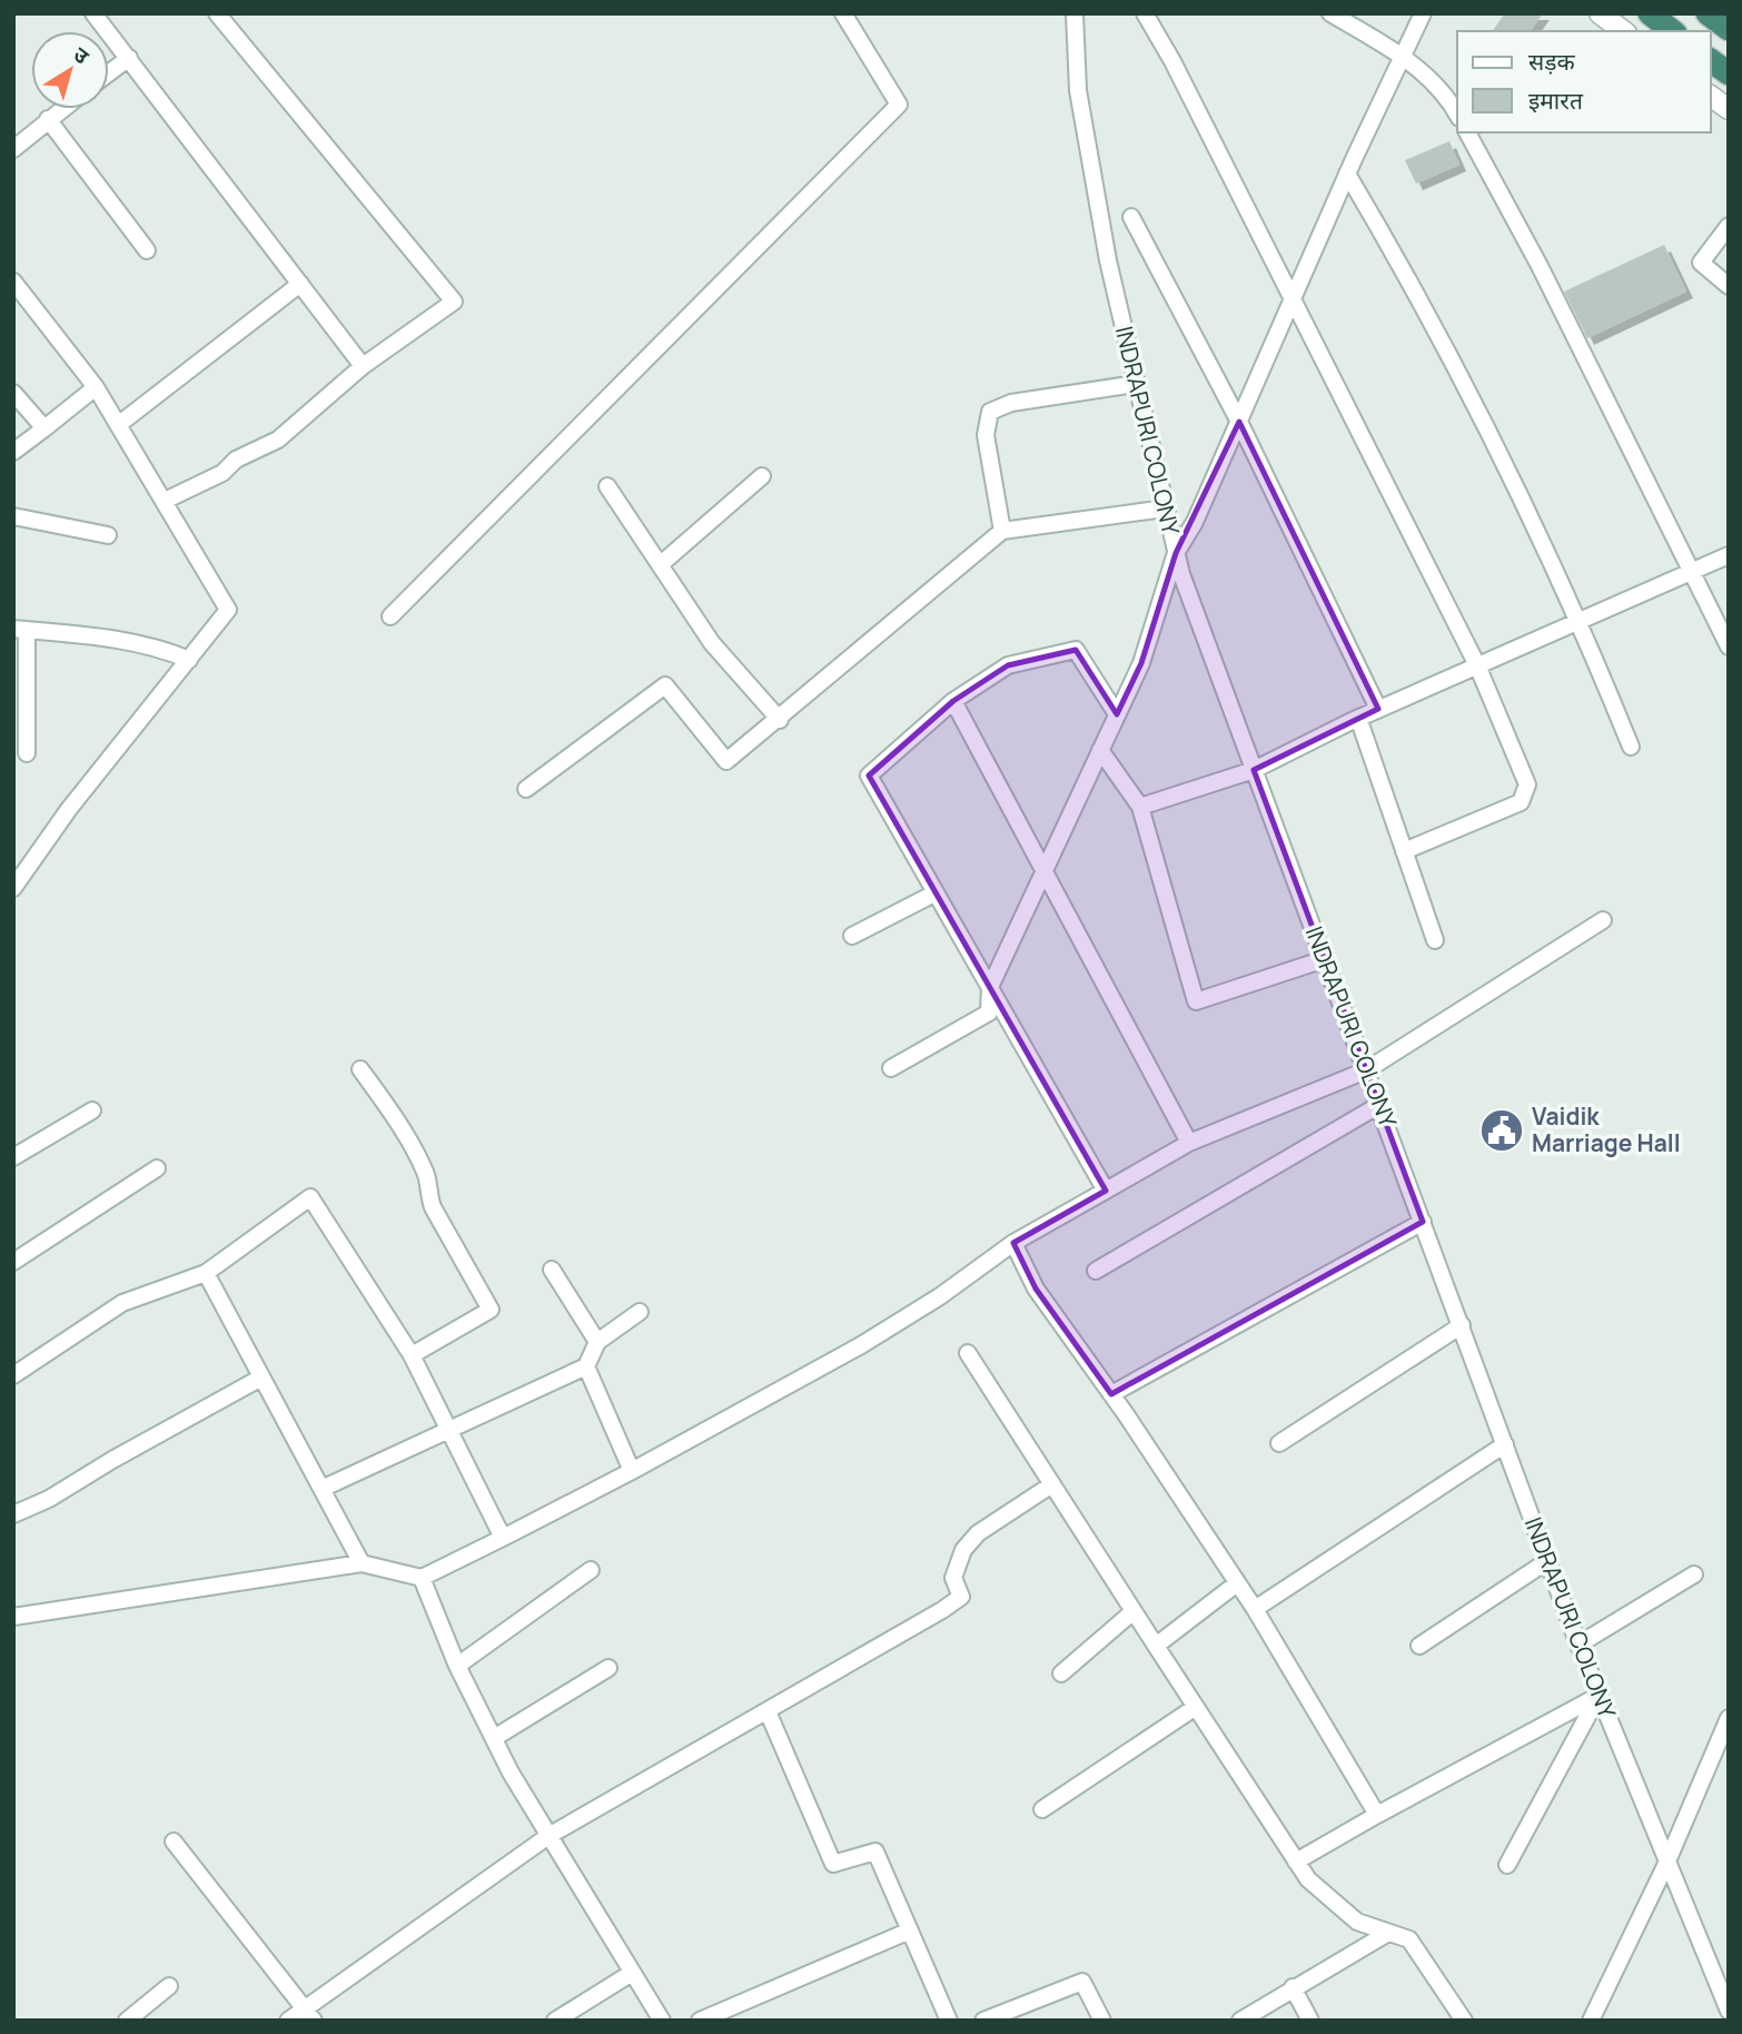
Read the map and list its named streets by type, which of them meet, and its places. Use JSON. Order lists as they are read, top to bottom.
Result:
{
  "streets": {
    "street": ["INDRAPURI COLONY"]
  },
  "places": {
    "public building": ["Vaidik Marriage Hall"]
  },
  "legend": ["सड़क", "इमारत"],
  "north": "top right"
}
